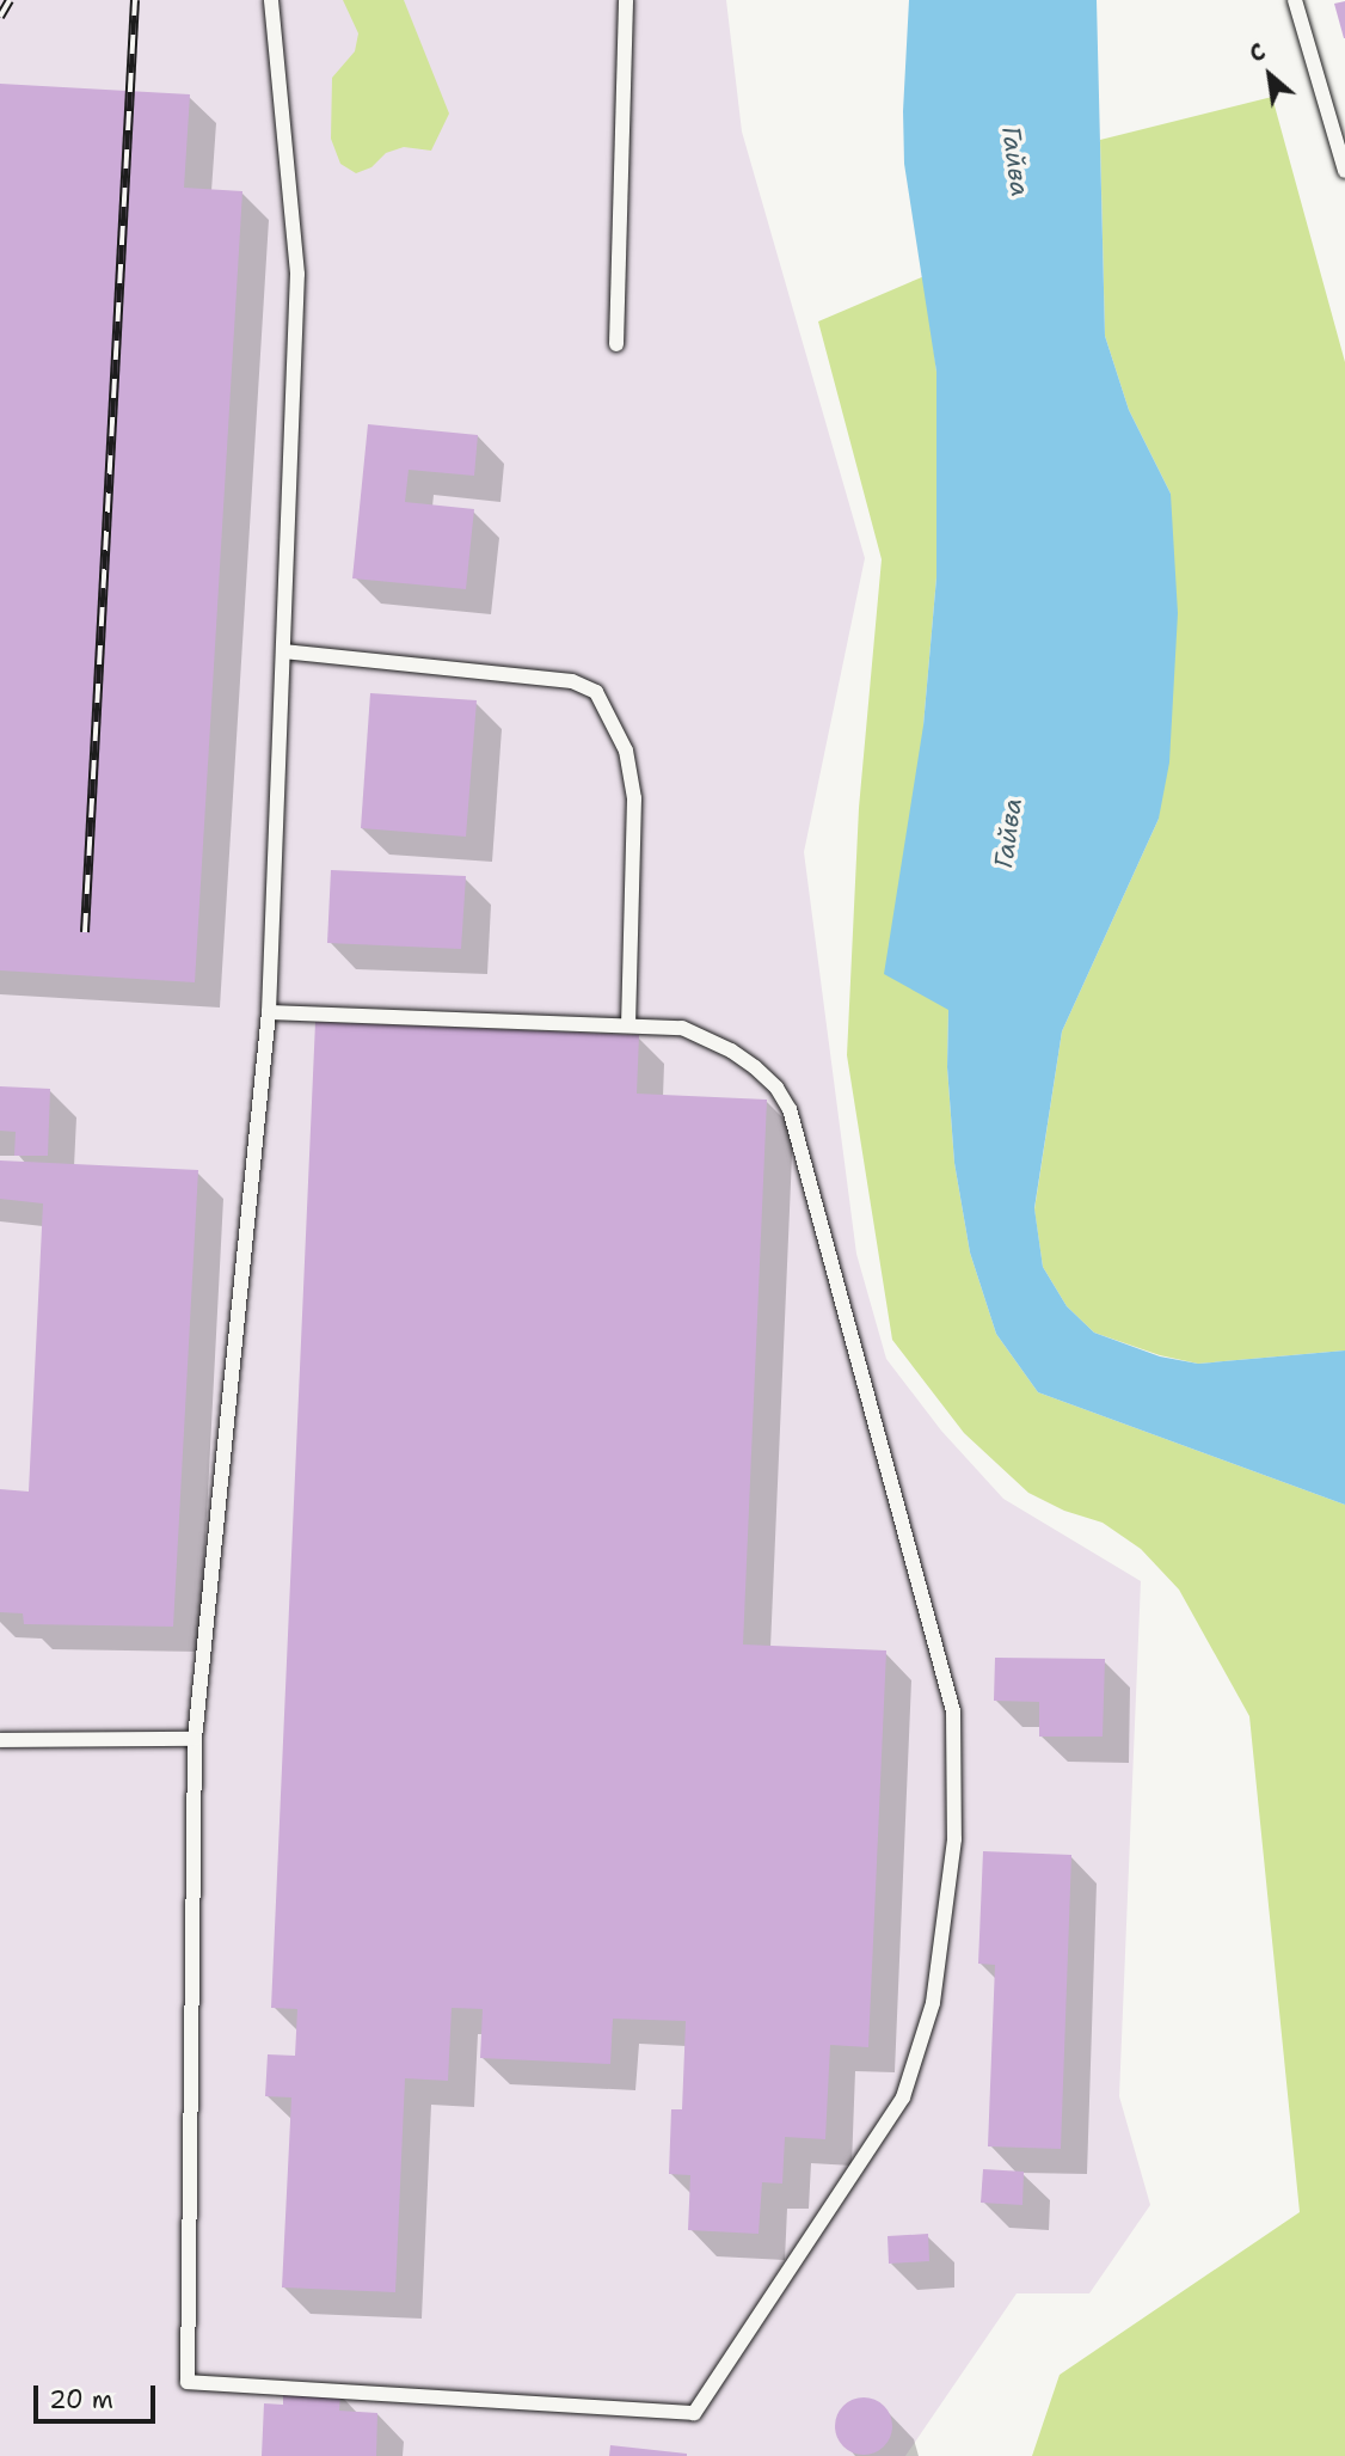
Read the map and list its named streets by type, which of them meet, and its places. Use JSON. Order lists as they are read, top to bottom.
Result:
{
  "water": ["Гайва"],
  "scale_bar": "20 m",
  "north": "top left"
}
